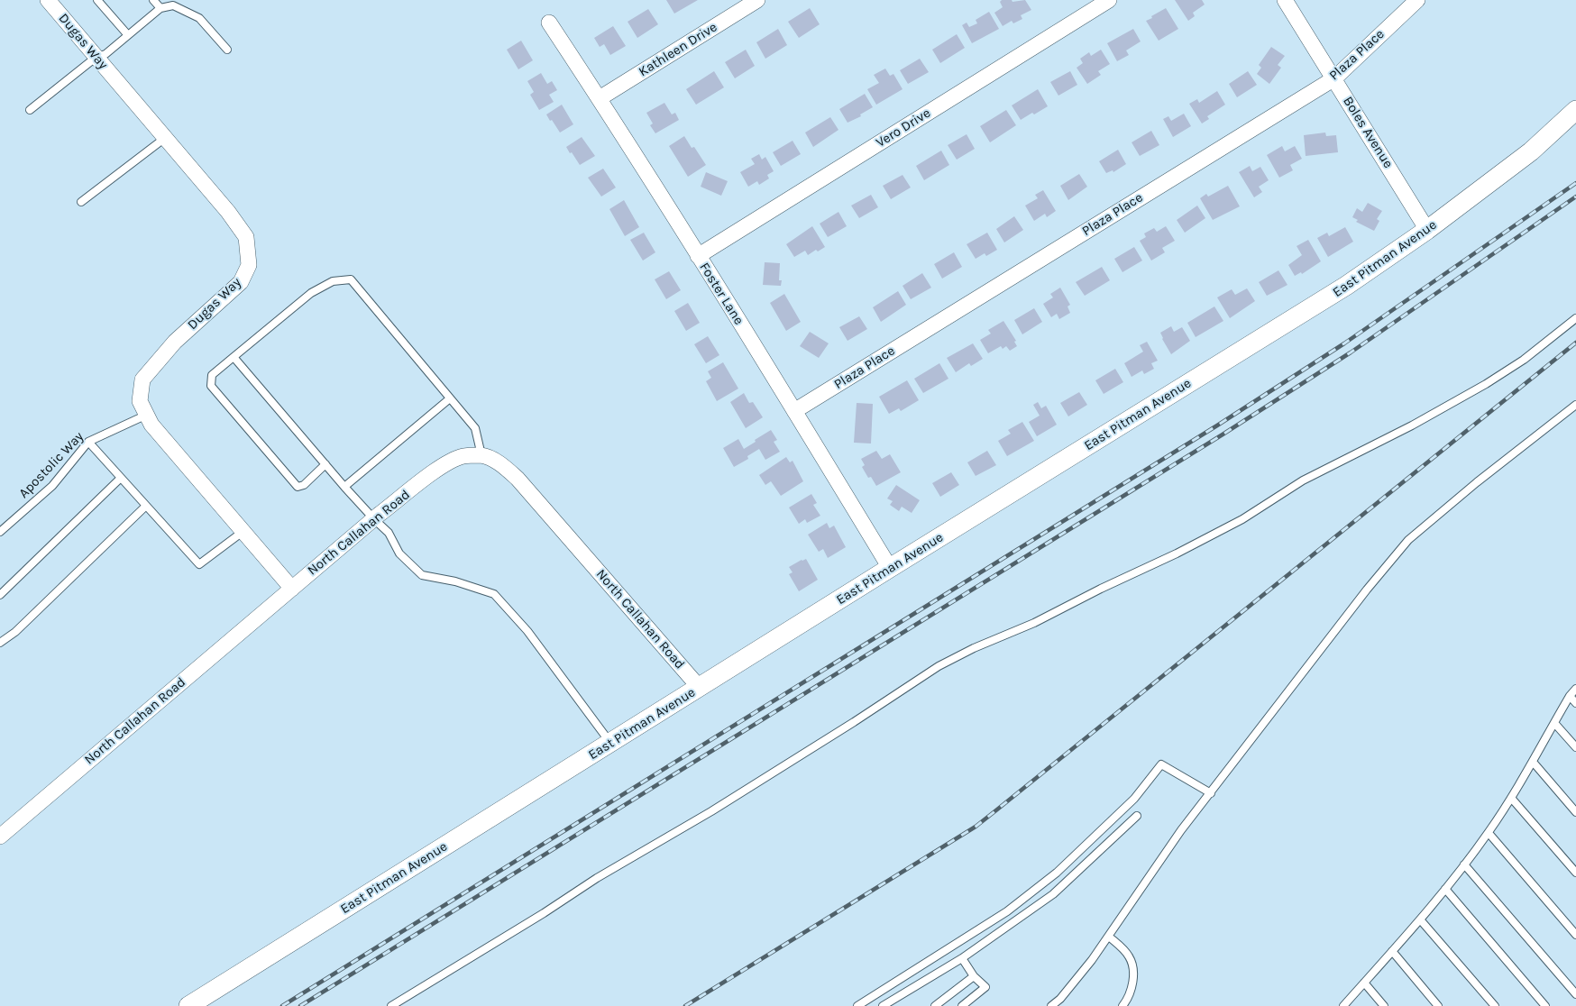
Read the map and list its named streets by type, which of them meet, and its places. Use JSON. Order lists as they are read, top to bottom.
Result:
{
  "streets": {
    "street": [
      "Dugas Way",
      "Kathleen Drive",
      "Plaza Place",
      "Vero Drive",
      "Boles Avenue",
      "East Pitman Avenue",
      "Foster Lane",
      "North Callahan Road"
    ],
    "lane": ["Apostolic Way"]
  },
  "crossings": [
    ["Dugas Way", "Apostolic Way"],
    ["Dugas Way", "North Callahan Road"],
    ["Kathleen Drive", "Foster Lane"],
    ["Plaza Place", "Boles Avenue"],
    ["Plaza Place", "Foster Lane"],
    ["Vero Drive", "Foster Lane"],
    ["Boles Avenue", "East Pitman Avenue"],
    ["East Pitman Avenue", "Foster Lane"],
    ["East Pitman Avenue", "North Callahan Road"]
  ]
}
